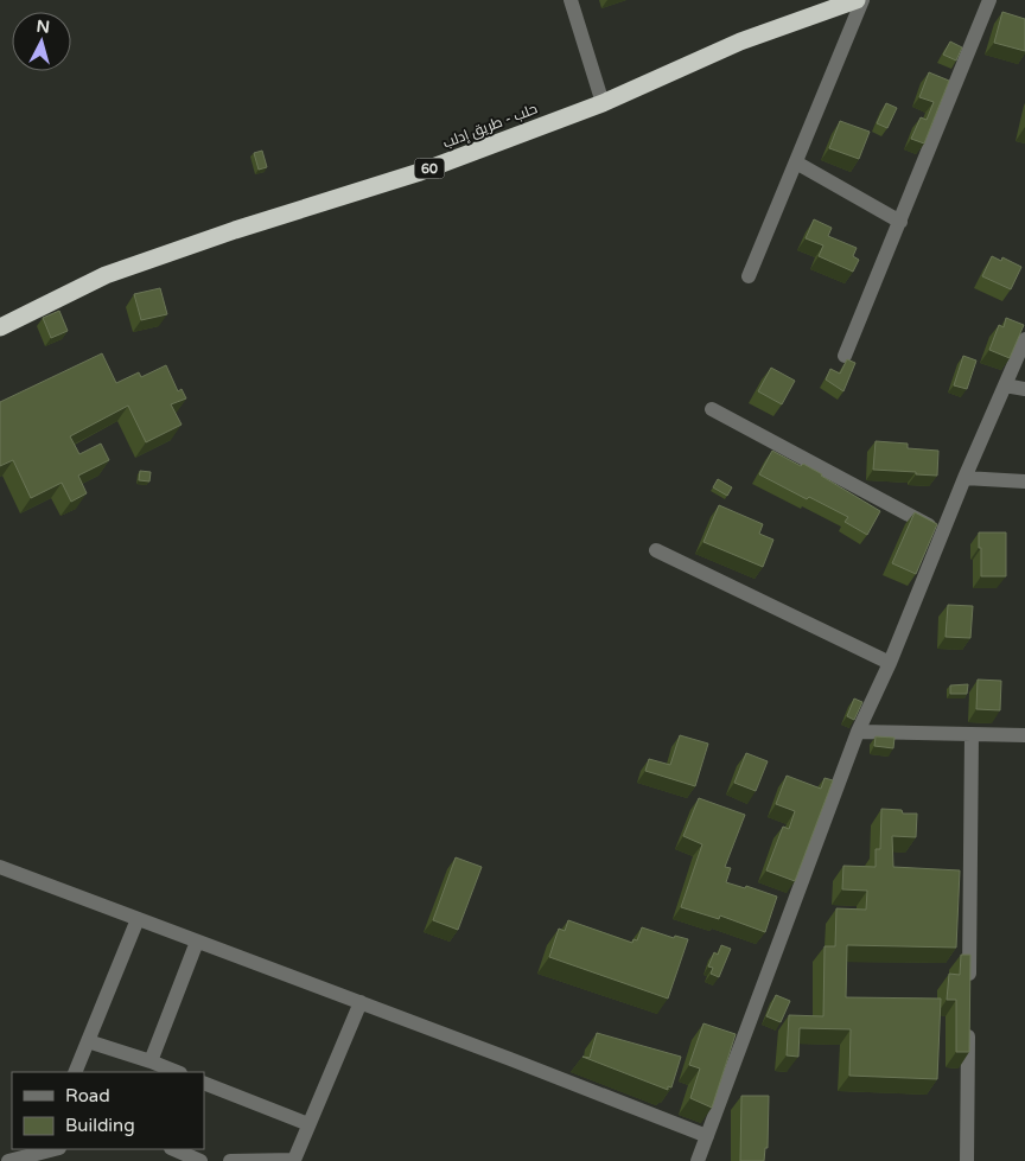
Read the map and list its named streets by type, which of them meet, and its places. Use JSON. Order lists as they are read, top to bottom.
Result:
{
  "streets": {
    "highway": ["حلب - طريق إدلب", "60"]
  },
  "legend": ["Road", "Building"],
  "north": "top"
}
